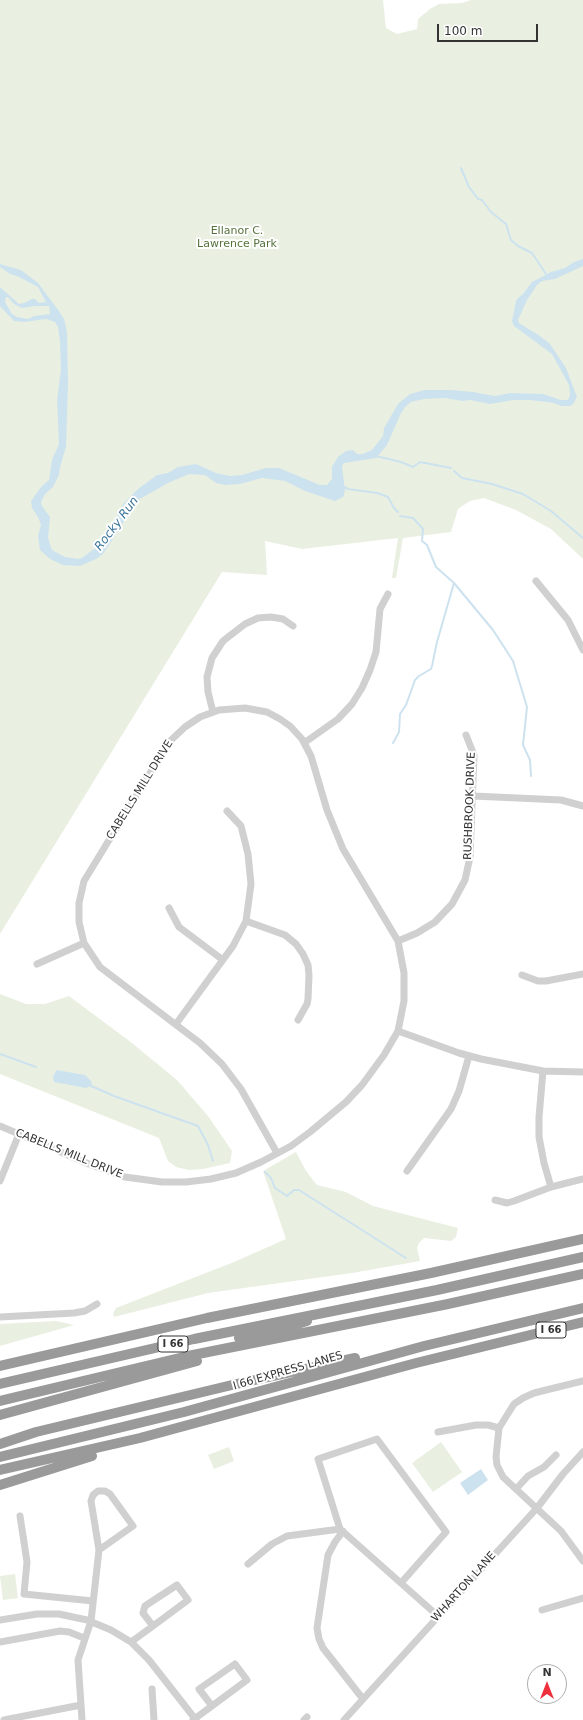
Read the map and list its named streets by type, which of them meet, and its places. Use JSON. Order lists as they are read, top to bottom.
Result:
{
  "streets": {
    "highway": ["I 66", "I 66 EXPRESS LANES"],
    "street": ["CABELLS MILL DRIVE", "RUSHBROOK DRIVE", "WHARTON LANE"]
  },
  "crossings": [
    ["CABELLS MILL DRIVE", "RUSHBROOK DRIVE"]
  ],
  "water": ["Rocky Run"],
  "parks": ["Ellanor C. Lawrence Park"],
  "scale_bar": "100 m",
  "north": "top"
}
